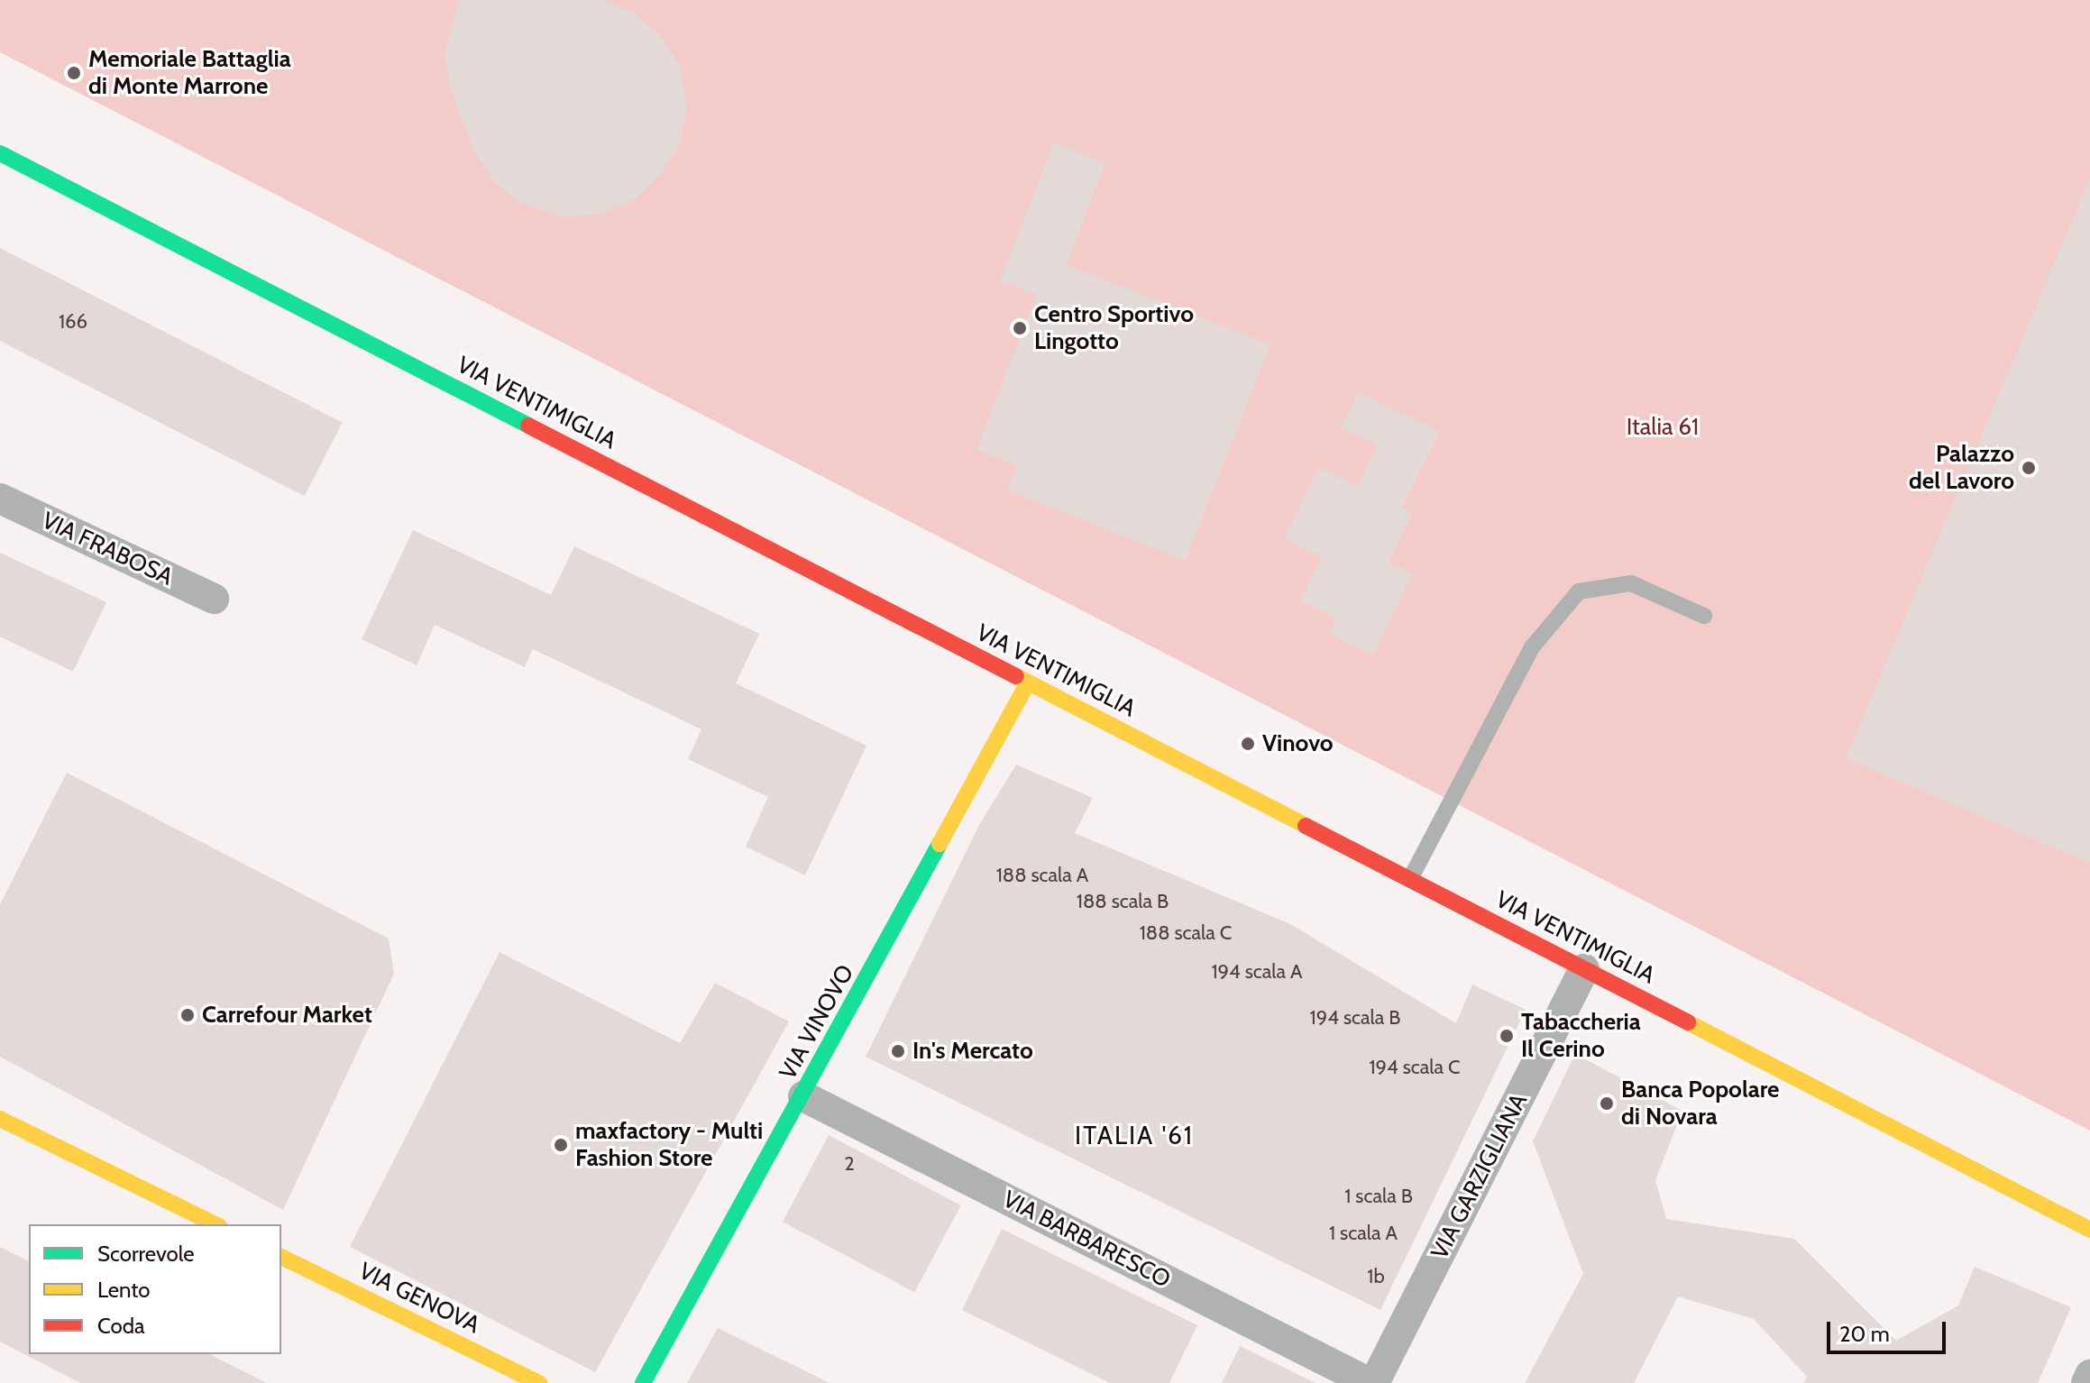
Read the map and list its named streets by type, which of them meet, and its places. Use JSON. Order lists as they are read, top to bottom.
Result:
{
  "streets": {
    "street": [
      "VIA VENTIMIGLIA",
      "VIA FRABOSA",
      "VIA VINOVO",
      "VIA GARZIGLIANA",
      "VIA BARBARESCO",
      "VIA GENOVA"
    ]
  },
  "crossings": [
    ["VIA VENTIMIGLIA", "VIA VINOVO"],
    ["VIA VENTIMIGLIA", "VIA GARZIGLIANA"],
    ["VIA VINOVO", "VIA BARBARESCO"],
    ["VIA GARZIGLIANA", "VIA BARBARESCO"]
  ],
  "districts": ["ITALIA '61"],
  "parks": ["Italia 61"],
  "places": [
    "Memoriale Battaglia di Monte Marrone",
    "Centro Sportivo Lingotto",
    "Palazzo del Lavoro",
    "Vinovo",
    "Carrefour Market",
    "Tabaccheria Il Cerino",
    "In's Mercato",
    "Banca Popolare di Novara",
    "maxfactory - Multi Fashion Store"
  ],
  "house_numbers": [
    "166",
    "188 scala A",
    "188 scala B",
    "188 scala C",
    "194 scala A",
    "194 scala B",
    "194 scala C",
    "2",
    "1 scala B",
    "1 scala A",
    "1b"
  ],
  "legend": ["Scorrevole", "Lento", "Coda"],
  "scale_bar": "20 m"
}
